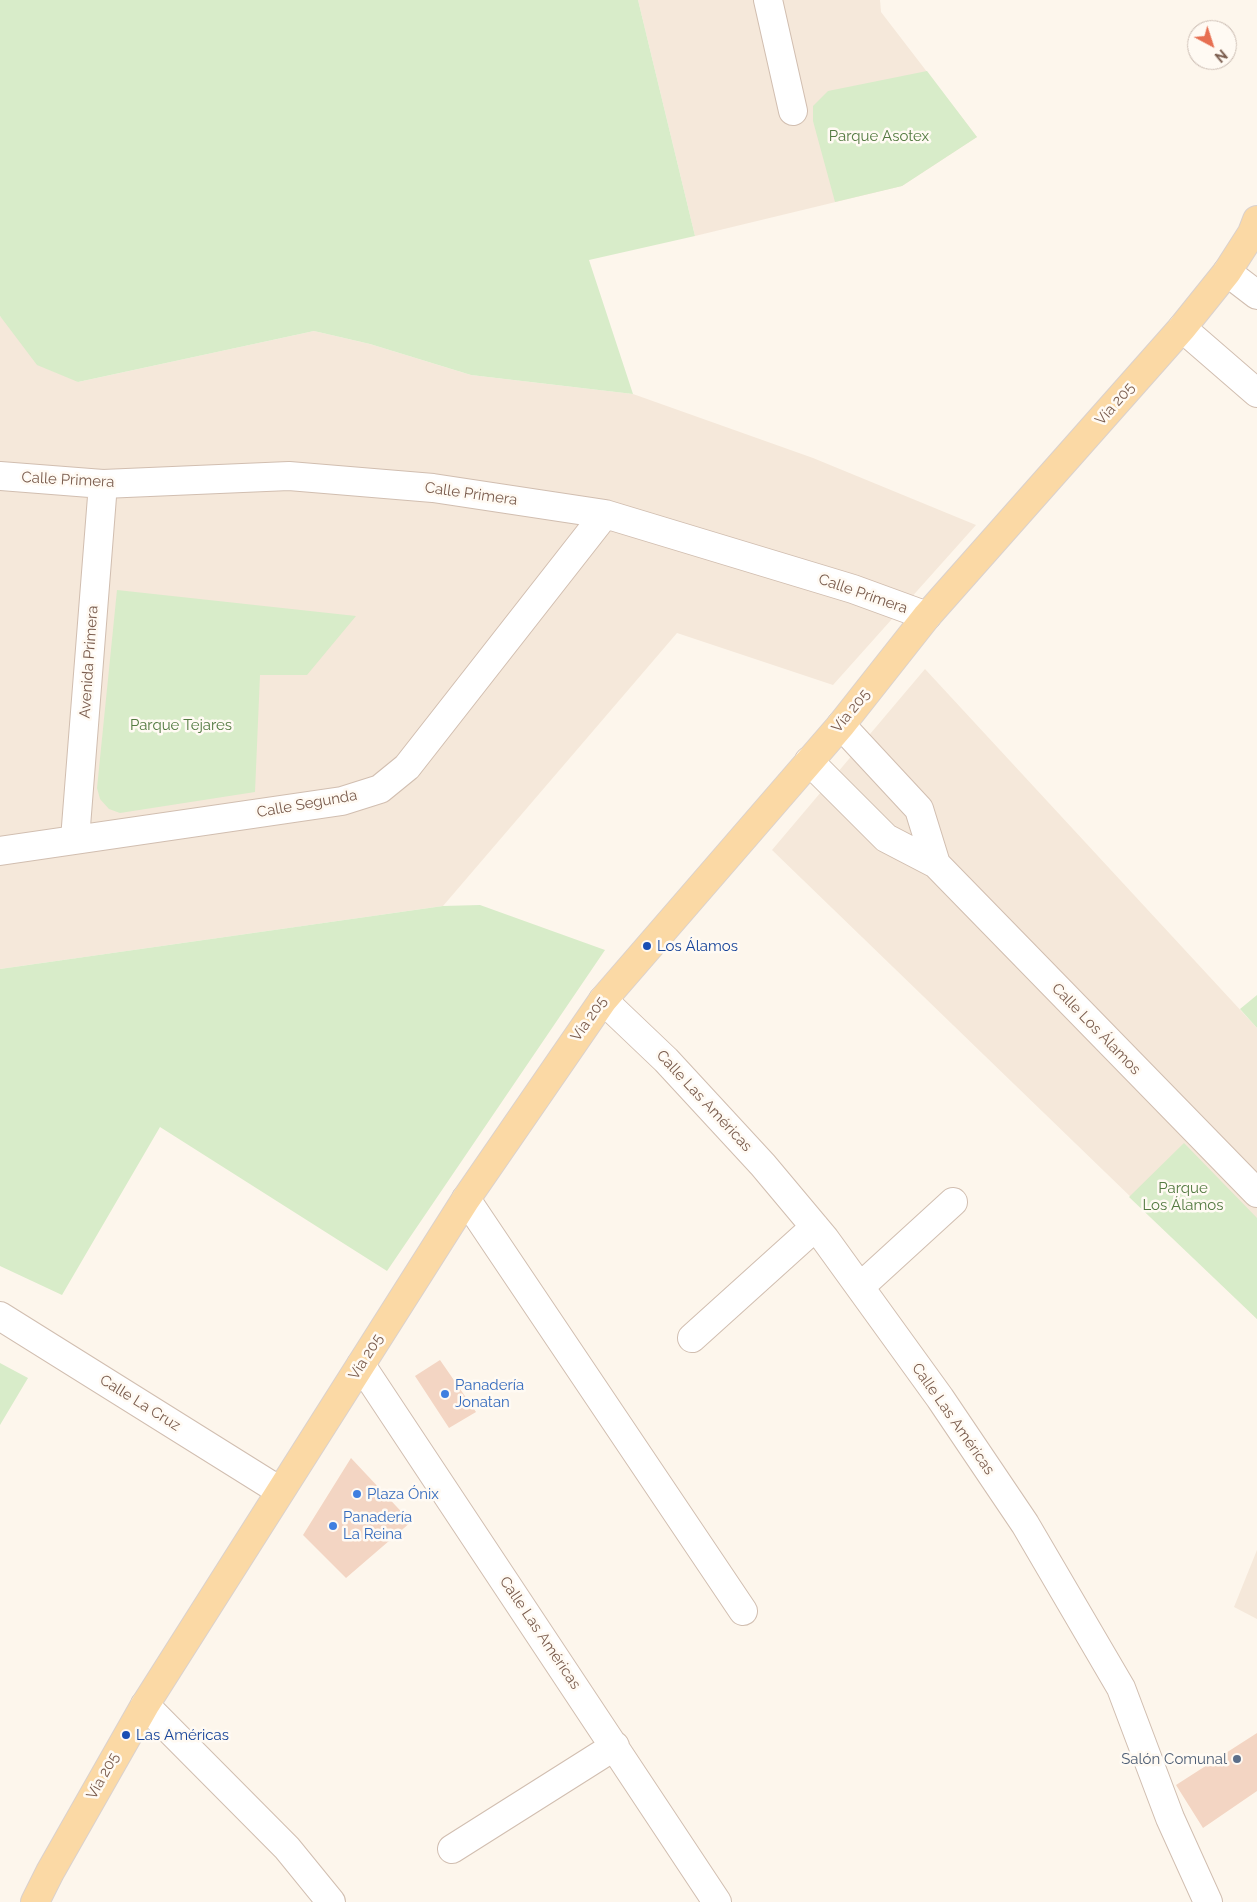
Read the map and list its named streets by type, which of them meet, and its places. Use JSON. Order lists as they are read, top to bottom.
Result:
{
  "streets": {
    "main road": ["Vía 205"],
    "street": [
      "Calle Primera",
      "Avenida Primera",
      "Calle Segunda",
      "Calle Los Álamos",
      "Calle Las Américas",
      "Calle La Cruz"
    ]
  },
  "crossings": [
    ["Vía 205", "Calle Primera"],
    ["Vía 205", "Calle Las Américas"],
    ["Vía 205", "Calle La Cruz"],
    ["Calle Primera", "Avenida Primera"],
    ["Calle Primera", "Calle Segunda"],
    ["Avenida Primera", "Calle Segunda"]
  ],
  "parks": ["Parque Asotex", "Parque Tejares", "Parque Los Álamos"],
  "places": [
    "Los Álamos",
    "Panadería Jonatan",
    "Plaza Ónix",
    "Panadería La Reina",
    "Las Américas",
    "Salón Comunal"
  ],
  "north": "bottom right"
}
